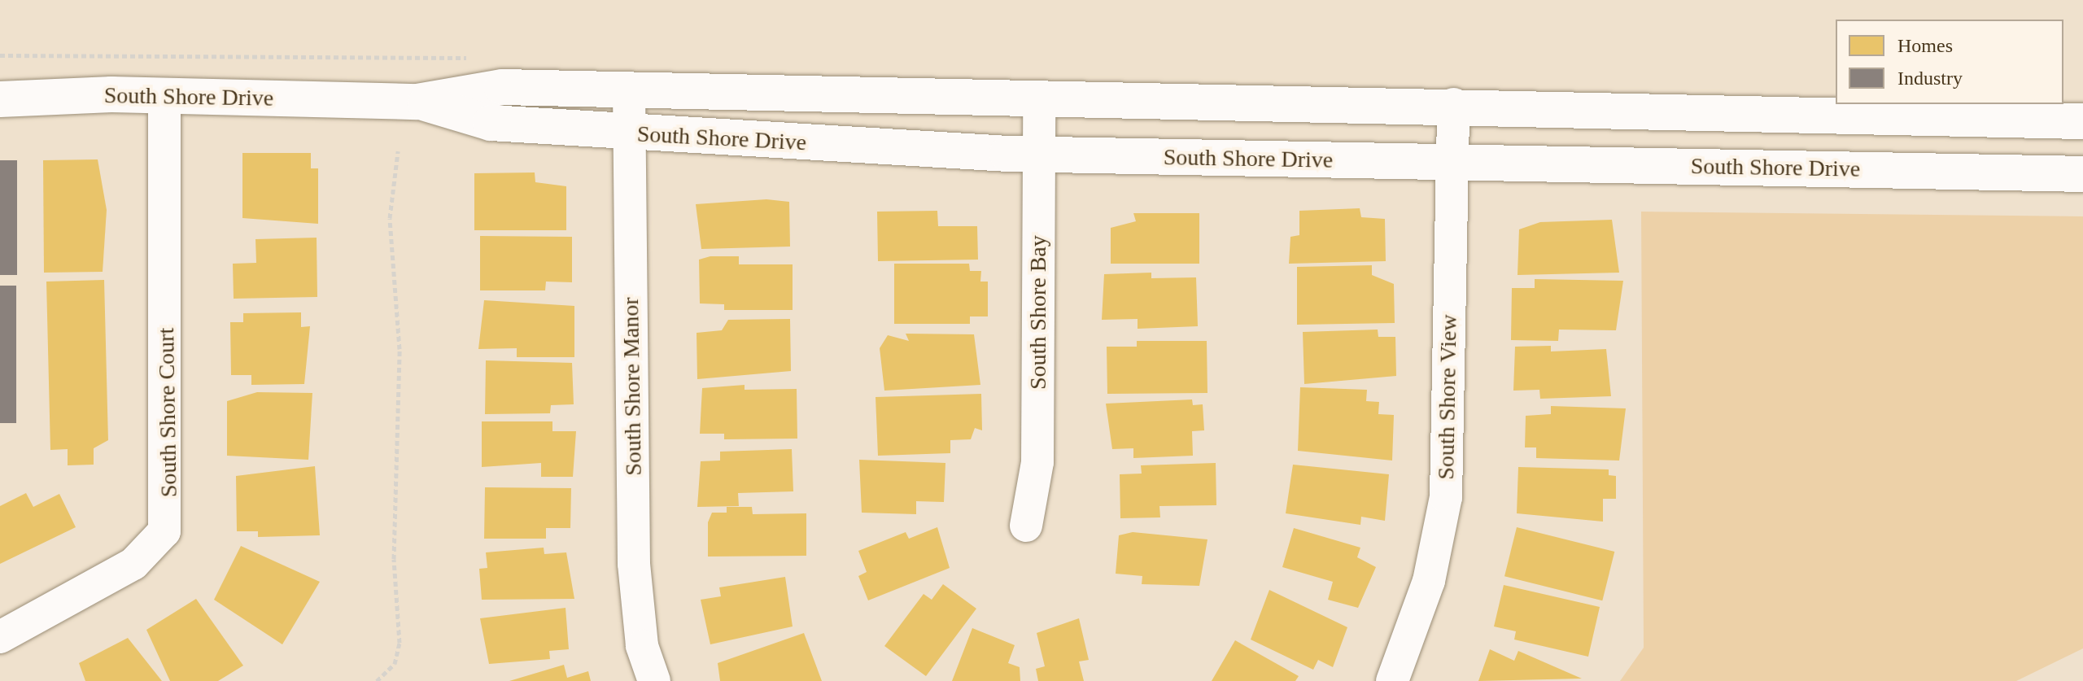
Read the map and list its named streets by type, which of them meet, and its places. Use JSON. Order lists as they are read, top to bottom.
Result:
{
  "streets": {
    "street": [
      "South Shore Drive",
      "South Shore Bay",
      "South Shore Manor",
      "South Shore View",
      "South Shore Court"
    ]
  },
  "crossings": [
    ["South Shore Drive", "South Shore Bay"],
    ["South Shore Drive", "South Shore Manor"],
    ["South Shore Drive", "South Shore View"],
    ["South Shore Drive", "South Shore Court"]
  ],
  "legend": ["Homes", "Industry"]
}
